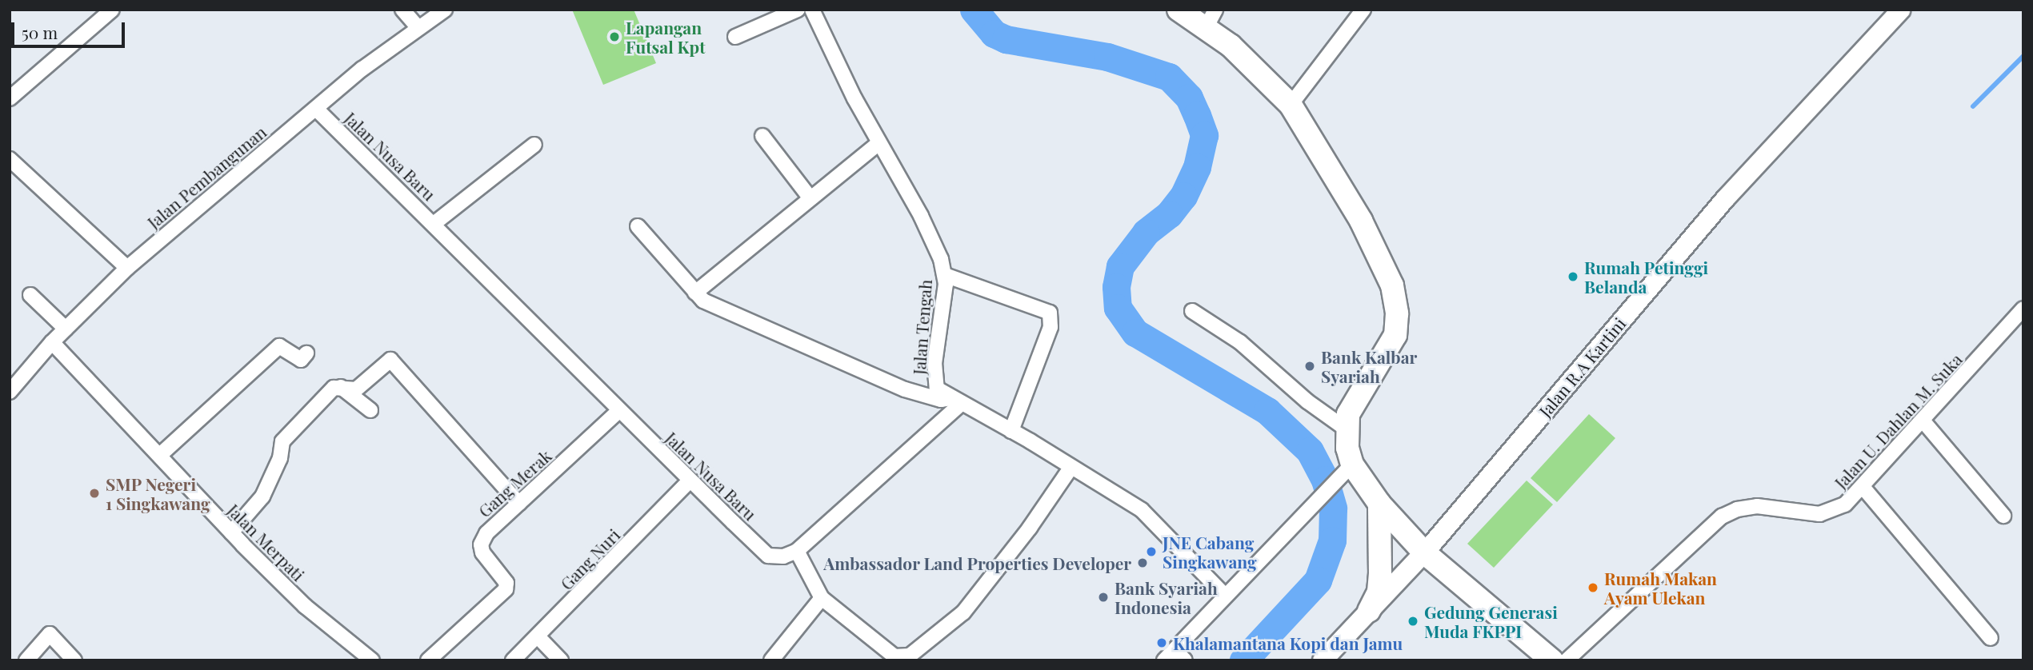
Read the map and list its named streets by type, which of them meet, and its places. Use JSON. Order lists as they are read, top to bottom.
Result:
{
  "streets": {
    "street": [
      "Jalan Nusa Baru",
      "Jalan Pembangunan",
      "Jalan Tengah",
      "Jalan R.A Kartini",
      "Jalan U. Dahlan M. Suka",
      "Gang Merak",
      "Jalan Merpati",
      "Gang Nuri"
    ]
  },
  "crossings": [
    ["Jalan Nusa Baru", "Jalan Pembangunan"],
    ["Jalan Nusa Baru", "Gang Merak"],
    ["Jalan Nusa Baru", "Gang Nuri"],
    ["Jalan Pembangunan", "Jalan Merpati"]
  ],
  "places": [
    "Lapangan Futsal Kpt",
    "Rumah Petinggi Belanda",
    "Bank Kalbar Syariah",
    "SMP Negeri 1 Singkawang",
    "JNE Cabang Singkawang",
    "Ambassador Land Properties Developer",
    "Rumah Makan Ayam Ulekan",
    "Bank Syariah Indonesia",
    "Gedung Generasi Muda FKPPI",
    "Khalamantana Kopi dan Jamu"
  ],
  "scale_bar": "50 m"
}
